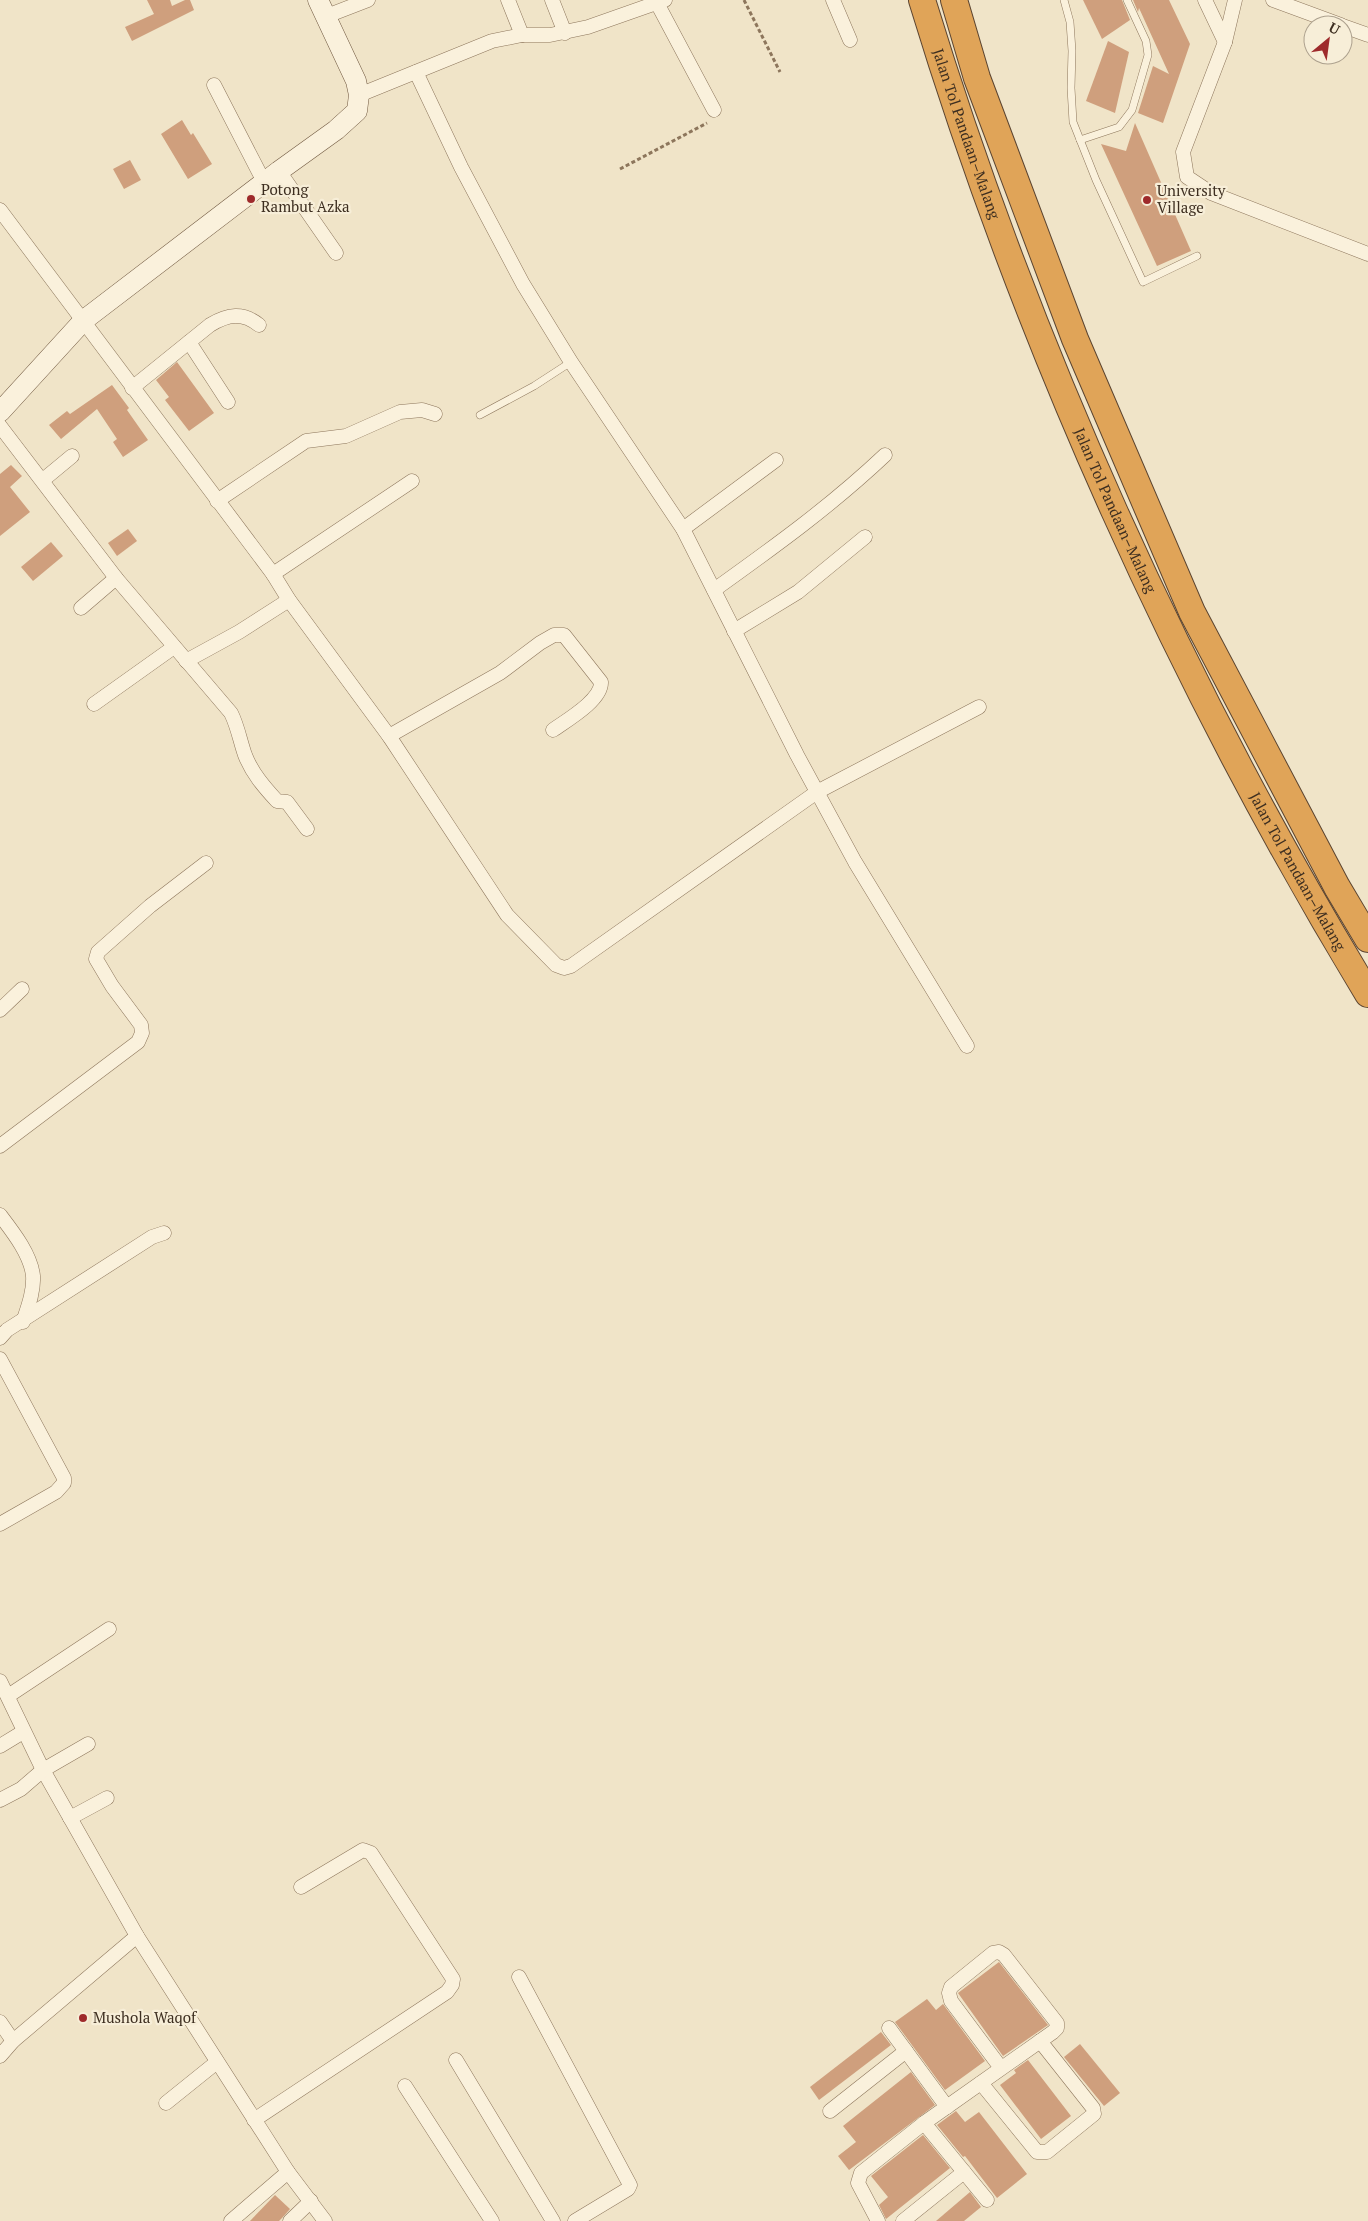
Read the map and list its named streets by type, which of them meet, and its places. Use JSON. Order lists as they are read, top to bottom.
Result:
{
  "streets": {
    "highway": ["Jalan Tol Pandaan–Malang"]
  },
  "places": ["Potong Rambut Azka", "University Village", "Mushola Waqof"],
  "north": "top right"
}
